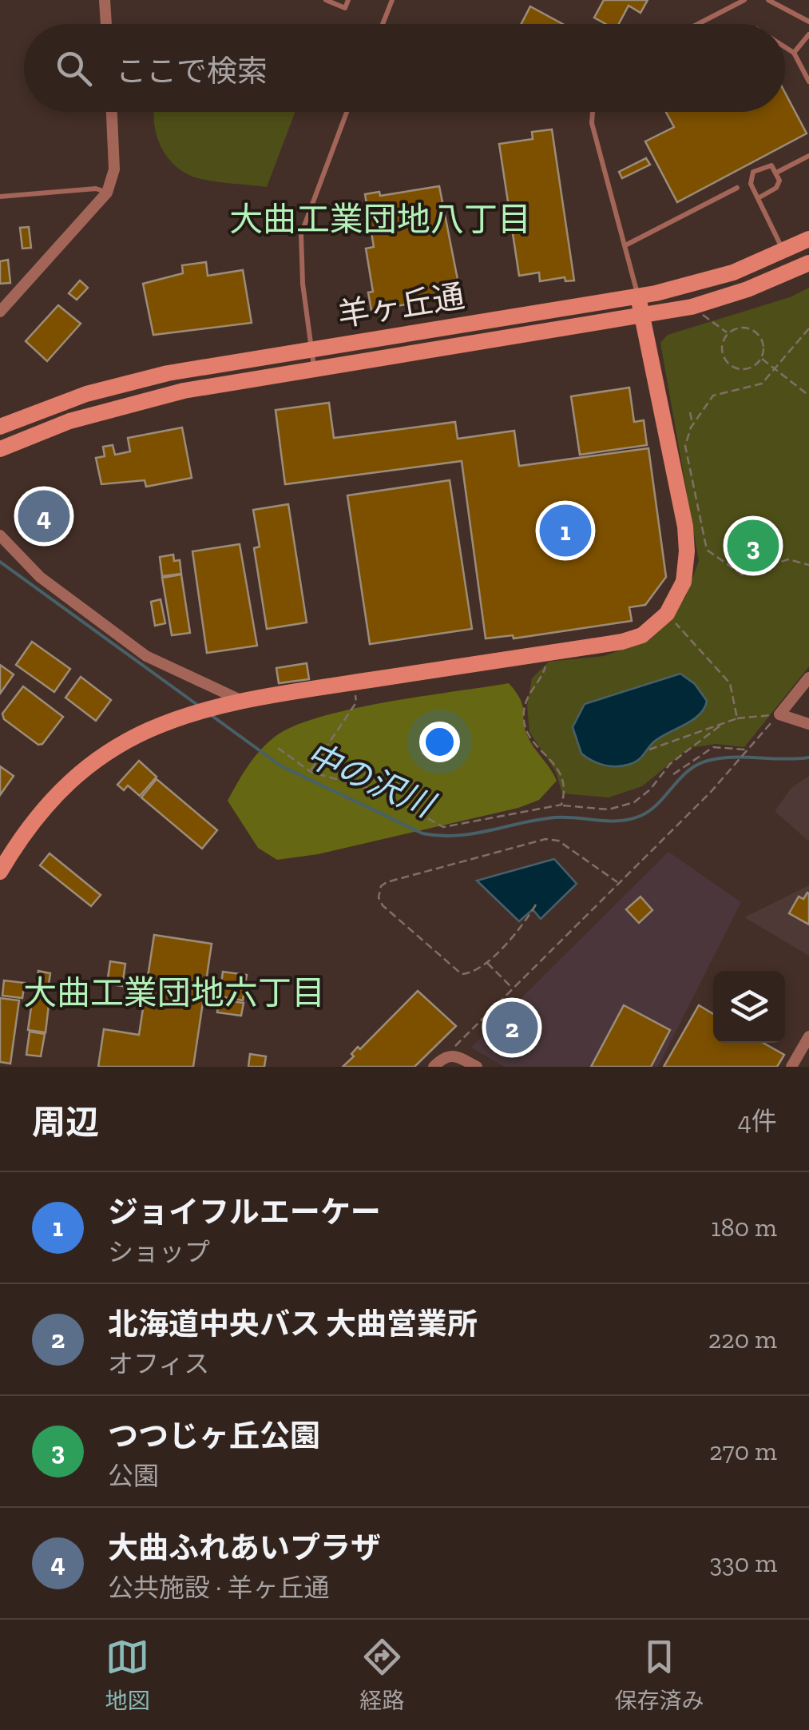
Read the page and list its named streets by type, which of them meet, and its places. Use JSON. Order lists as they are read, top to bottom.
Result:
{
  "streets": {
    "main road": ["羊ヶ丘通"]
  },
  "districts": ["大曲工業団地八丁目", "大曲工業団地六丁目"],
  "water": ["中の沢川"],
  "page": {
    "search": "ここで検索",
    "pins": [
      "4",
      "1",
      "3",
      "2"
    ],
    "heading": ["周辺", "4件"],
    "list": [
      {
        "mark": "1",
        "name": "ジョイフルエーケー",
        "note": "ショップ",
        "value": "180 m"
      },
      {
        "mark": "2",
        "name": "北海道中央バス 大曲営業所",
        "note": "オフィス",
        "value": "220 m"
      },
      {
        "mark": "3",
        "name": "つつじヶ丘公園",
        "note": "公園",
        "value": "270 m"
      },
      {
        "mark": "4",
        "name": "大曲ふれあいプラザ",
        "note": "公共施設 · 羊ヶ丘通",
        "value": "330 m"
      }
    ],
    "nav": ["地図", "経路", "保存済み"]
  }
}
